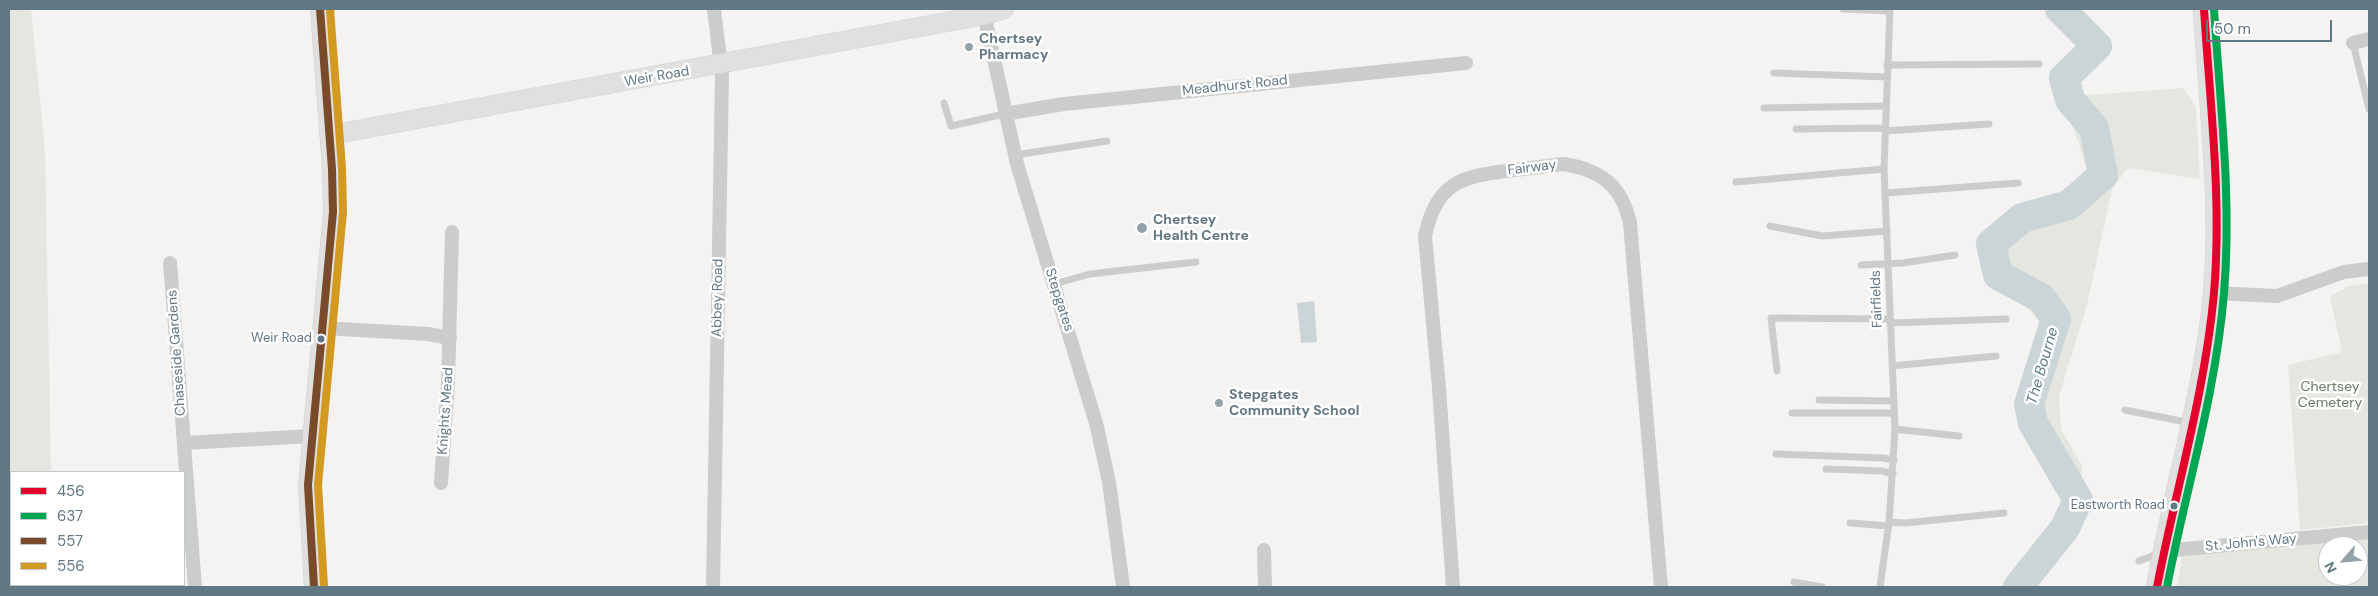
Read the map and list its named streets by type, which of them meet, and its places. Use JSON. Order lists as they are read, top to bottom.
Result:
{
  "streets": {
    "main road": ["Weir Road"],
    "street": [
      "Meadhurst Road",
      "Fairway",
      "Abbey Road",
      "Stepgates",
      "Chaseside Gardens",
      "Knights Mead",
      "St. John's Way"
    ],
    "lane": ["Fairfields"]
  },
  "crossings": [
    ["Weir Road", "Abbey Road"],
    ["Weir Road", "Stepgates"],
    ["Meadhurst Road", "Stepgates"]
  ],
  "water": ["The Bourne"],
  "parks": ["Chertsey Cemetery"],
  "places": [
    "Chertsey Pharmacy",
    "Chertsey Health Centre",
    "Weir Road",
    "Stepgates Community School",
    "Eastworth Road"
  ],
  "lines": [
    "transit line 456",
    "transit line 637",
    "transit line 557",
    "transit line 556"
  ],
  "legend": [
    "456",
    "637",
    "557",
    "556"
  ],
  "scale_bar": "50 m",
  "north": "bottom left"
}
